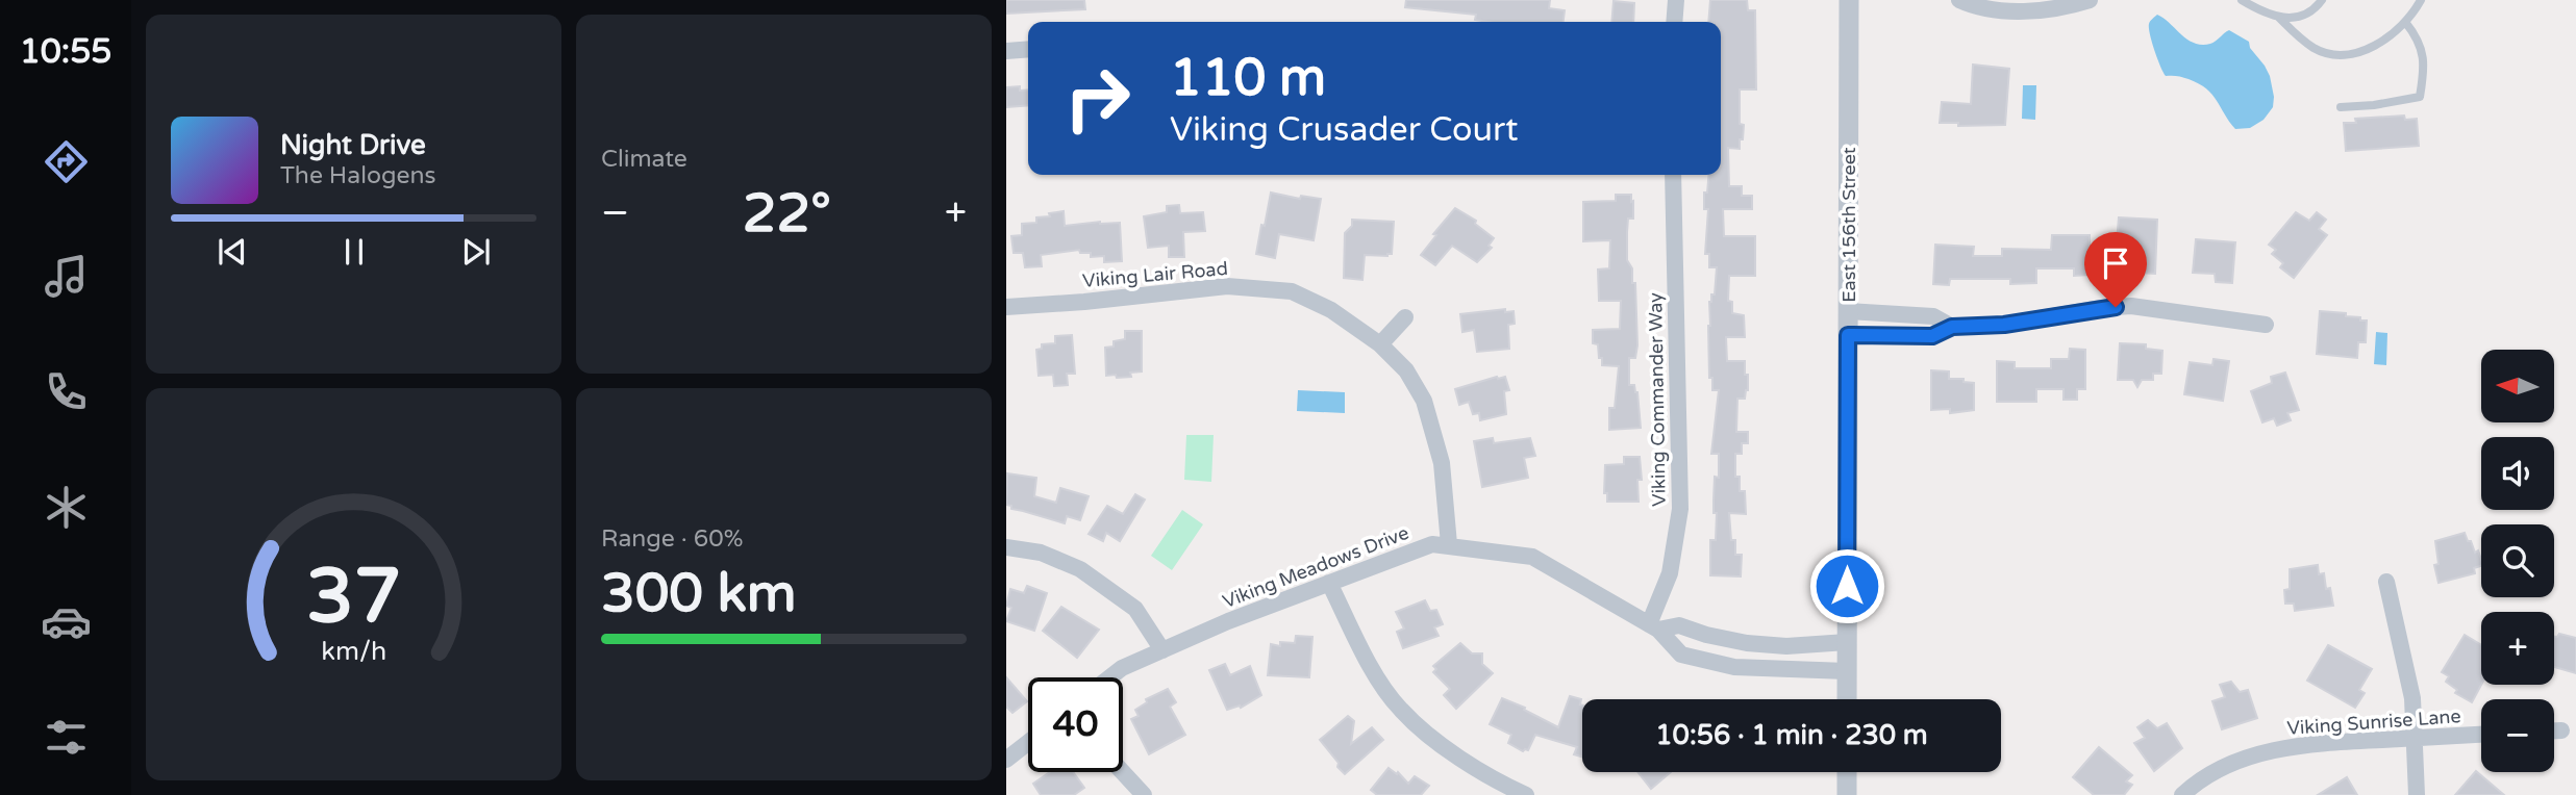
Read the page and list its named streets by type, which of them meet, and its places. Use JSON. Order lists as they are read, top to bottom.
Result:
{
  "streets": {
    "street": [
      "East 156th Street",
      "Viking Lair Road",
      "Viking Commander Way",
      "Viking Meadows Drive",
      "Viking Sunrise Lane"
    ]
  },
  "crossings": [
    ["East 156th Street", "Viking Meadows Drive"],
    ["Viking Lair Road", "Viking Meadows Drive"],
    ["Viking Commander Way", "Viking Meadows Drive"]
  ],
  "north": "left",
  "page": {
    "tabs": "10:55",
    "tile": [
      "Climate",
      ["Range · 60%", "300 km"]
    ],
    "turn": ["110 m", "Viking Crusader Court"],
    "song": ["Night Drive", "The Halogens"],
    "heat": ["−", "22°", "+"],
    "map_buttons": ["+", "−"],
    "limit": "40",
    "trip": "10:56 · 1 min · 230 m",
    "gauge": ["37", "km/h"]
  }
}
